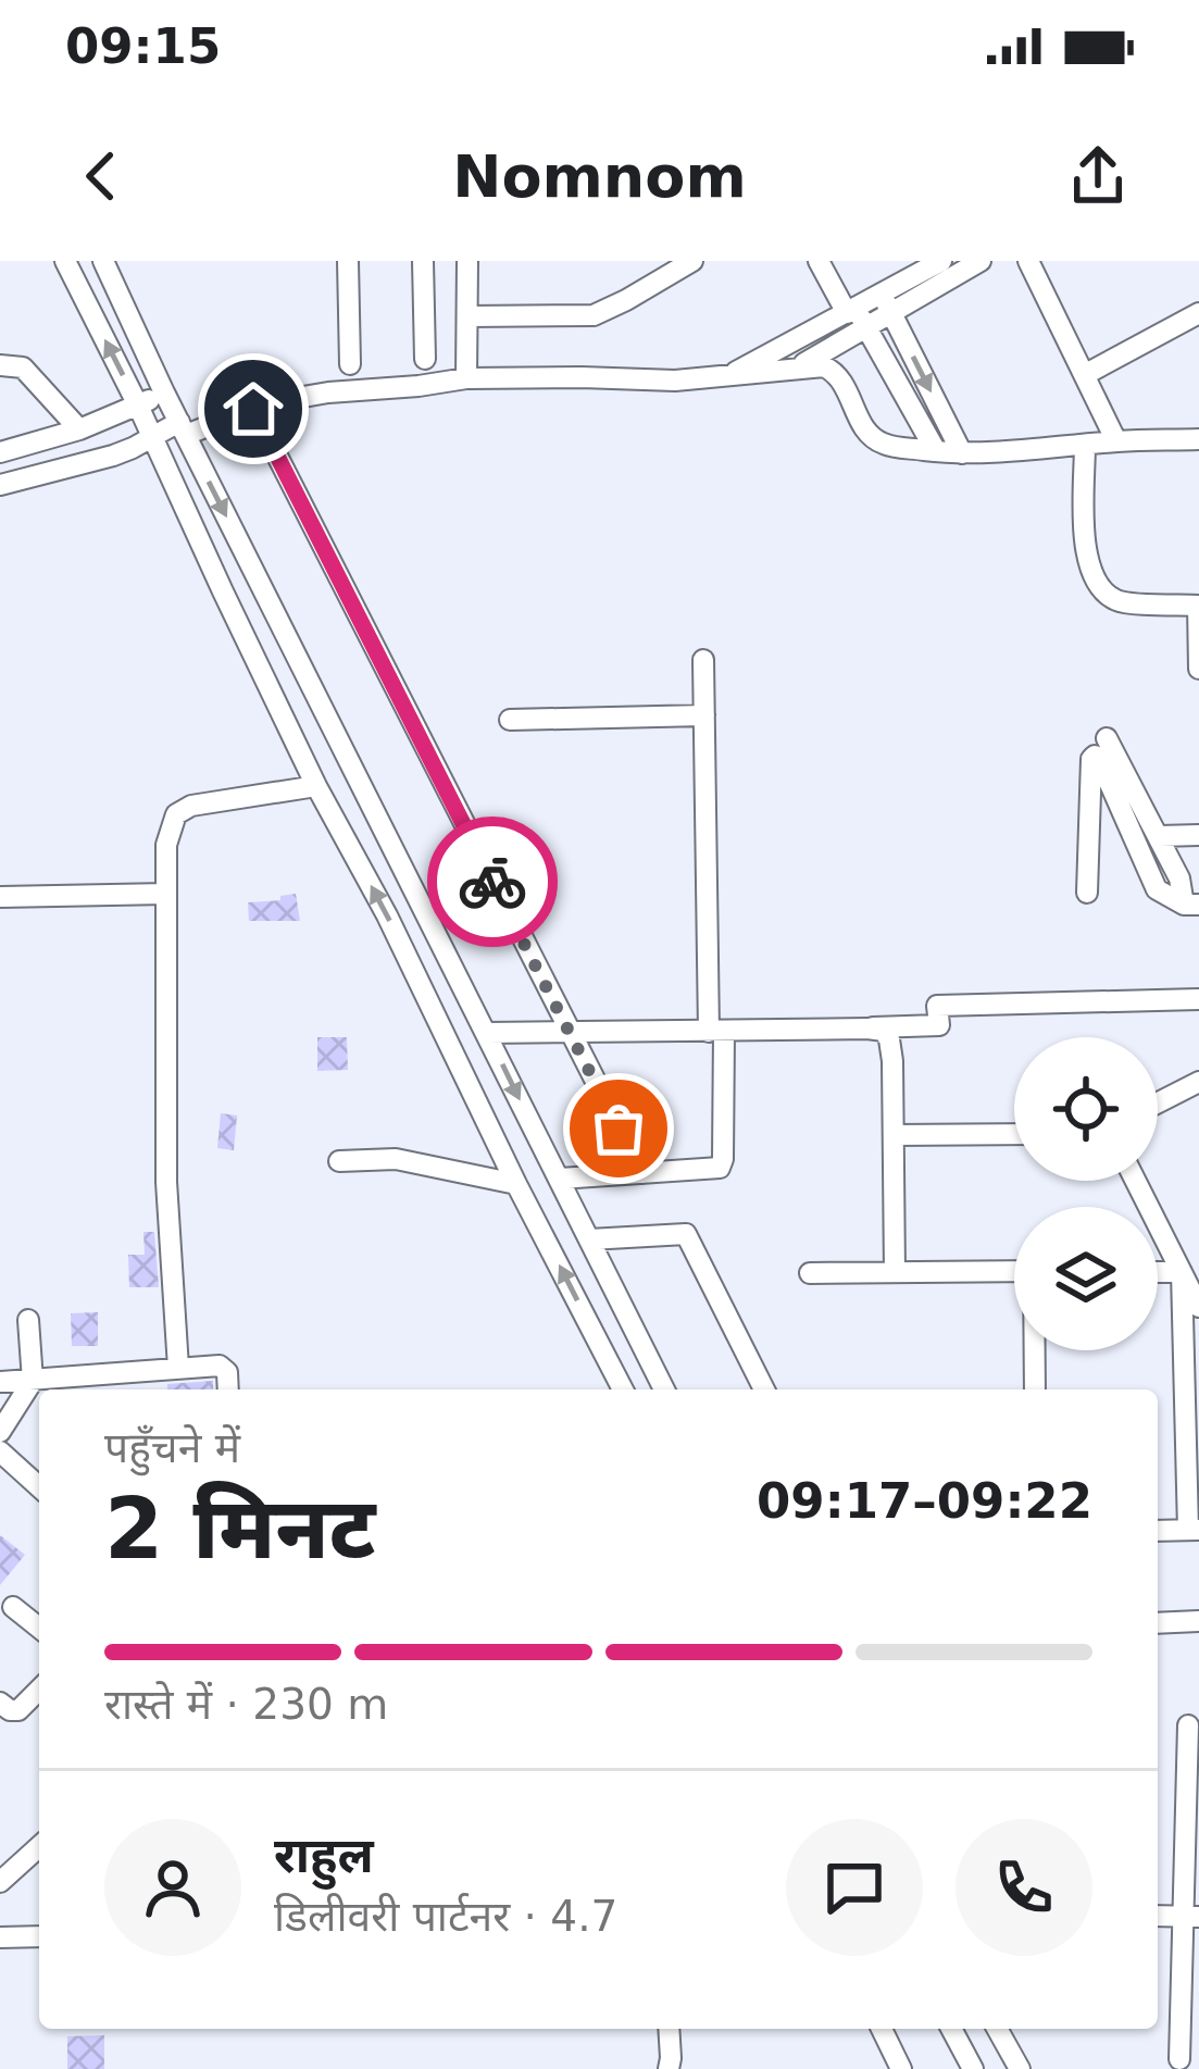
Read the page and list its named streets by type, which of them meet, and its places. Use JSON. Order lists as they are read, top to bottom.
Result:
{
  "page": {
    "status": "09:15",
    "header": "Nomnom",
    "heading": ["2 मिनट", "पहुँचने में", "09:17–09:22"],
    "panel": ["राहुल", "डिलीवरी पार्टनर · 4.7"],
    "bar": "रास्ते में · 230 m"
  }
}
